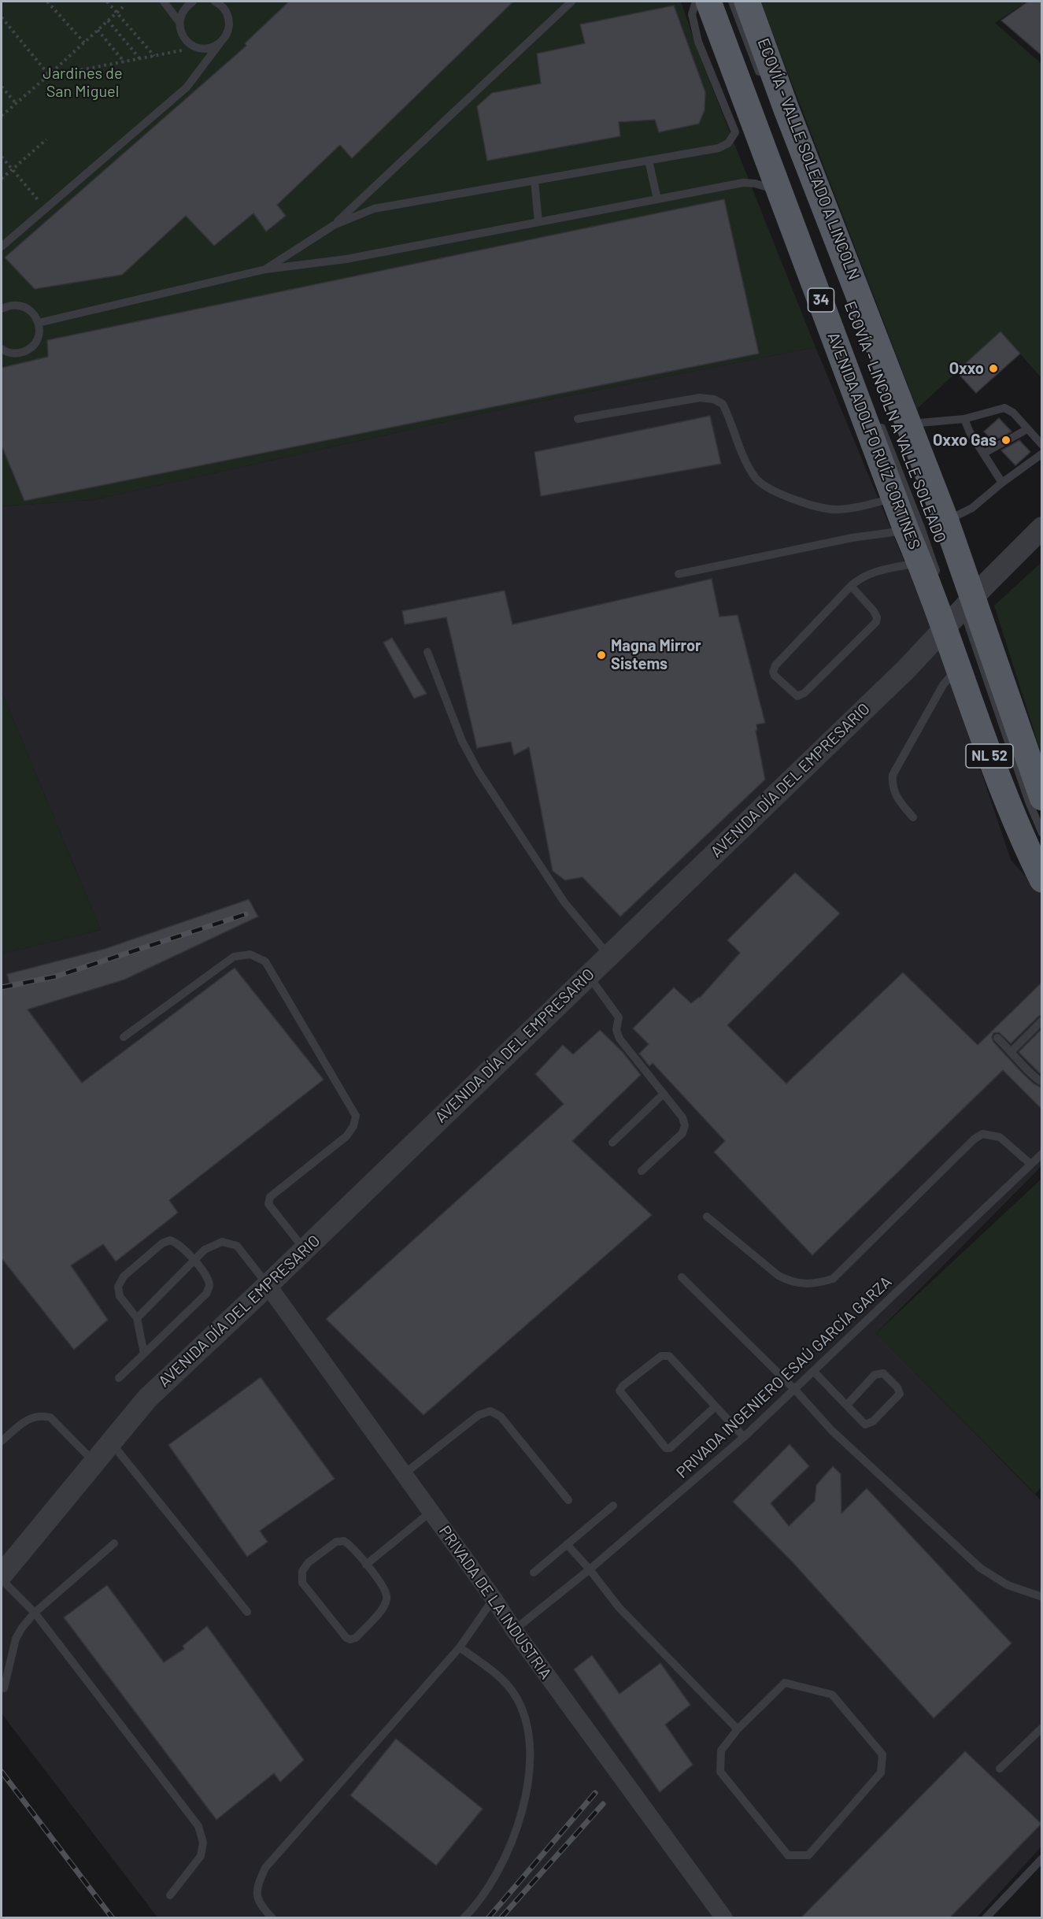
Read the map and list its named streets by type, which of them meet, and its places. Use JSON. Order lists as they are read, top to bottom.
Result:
{
  "streets": {
    "main road": ["34", "AVENIDA ADOLFO RUÍZ CORTINES", "NL 52"],
    "street": ["AVENIDA DÍA DEL EMPRESARIO", "PRIVADA DE LA INDUSTRIA"],
    "lane": ["ECOVÍA - VALLE SOLEADO A LINCOLN", "ECOVÍA - LINCOLN A VALLE SOLEADO", "PRIVADA INGENIERO ESAÚ GARCÍA GARZA"]
  },
  "crossings": [
    ["ECOVÍA - LINCOLN A VALLE SOLEADO", "AVENIDA ADOLFO RUÍZ CORTINES"],
    ["AVENIDA ADOLFO RUÍZ CORTINES", "AVENIDA DÍA DEL EMPRESARIO"],
    ["AVENIDA DÍA DEL EMPRESARIO", "PRIVADA DE LA INDUSTRIA"],
    ["PRIVADA INGENIERO ESAÚ GARCÍA GARZA", "PRIVADA DE LA INDUSTRIA"]
  ],
  "parks": ["Jardines de San Miguel"],
  "places": ["Oxxo", "Oxxo Gas", "Magna Mirror Sistems"]
}
